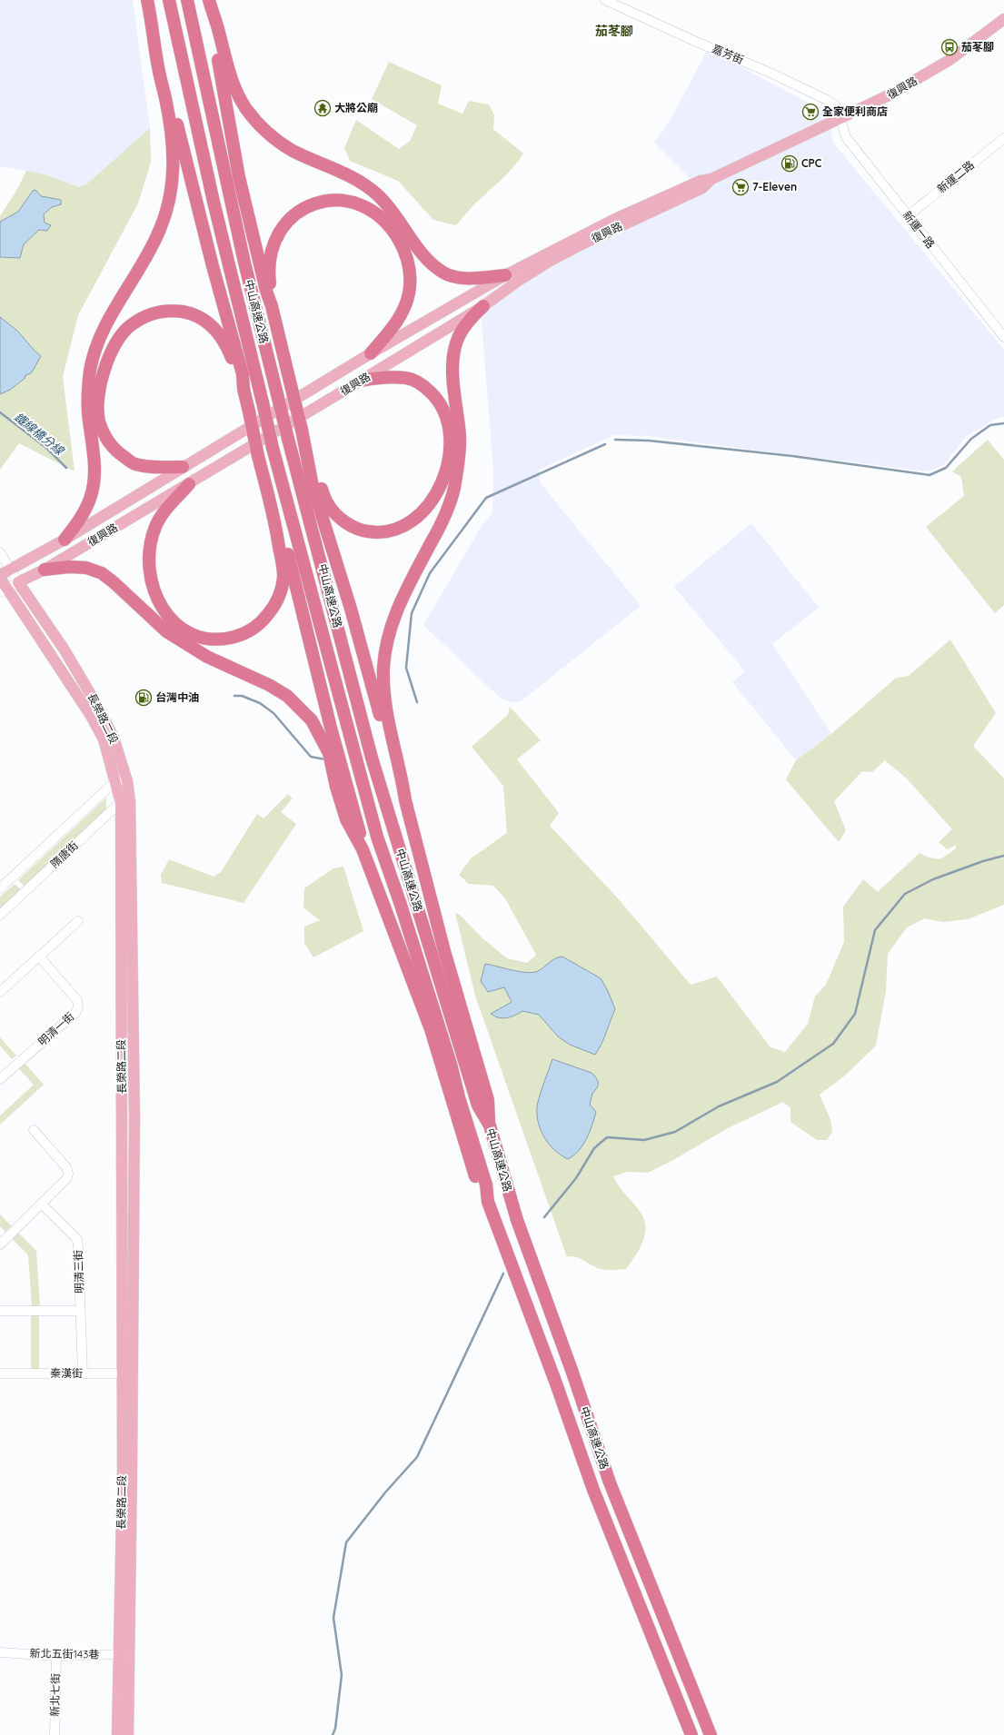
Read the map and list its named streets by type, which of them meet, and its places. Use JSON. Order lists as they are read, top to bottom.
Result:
{
  "streets": {
    "highway": ["中山高速公路"],
    "main road": ["復興路", "長榮路二段"],
    "street": [
      "嘉芳街",
      "新運二路",
      "新運一路",
      "隋唐街",
      "明清一街",
      "明清三街",
      "秦漢街",
      "新北五街143巷",
      "新北七街"
    ]
  },
  "crossings": [
    ["嘉芳街", "復興路"],
    ["嘉芳街", "新運一路"],
    ["復興路", "新運一路"],
    ["復興路", "長榮路二段"],
    ["新運二路", "新運一路"],
    ["長榮路二段", "隋唐街"],
    ["長榮路二段", "秦漢街"],
    ["長榮路二段", "新北五街143巷"],
    ["明清三街", "秦漢街"],
    ["新北五街143巷", "新北七街"]
  ],
  "districts": ["茄苳腳"],
  "water": ["鐵線橋分線"],
  "places": {
    "bus stop": ["茄苳腳"],
    "temple": ["大將公廟"],
    "supermarket": ["全家便利商店", "7-Eleven"],
    "fuel station": ["CPC", "台灣中油"]
  }
}
